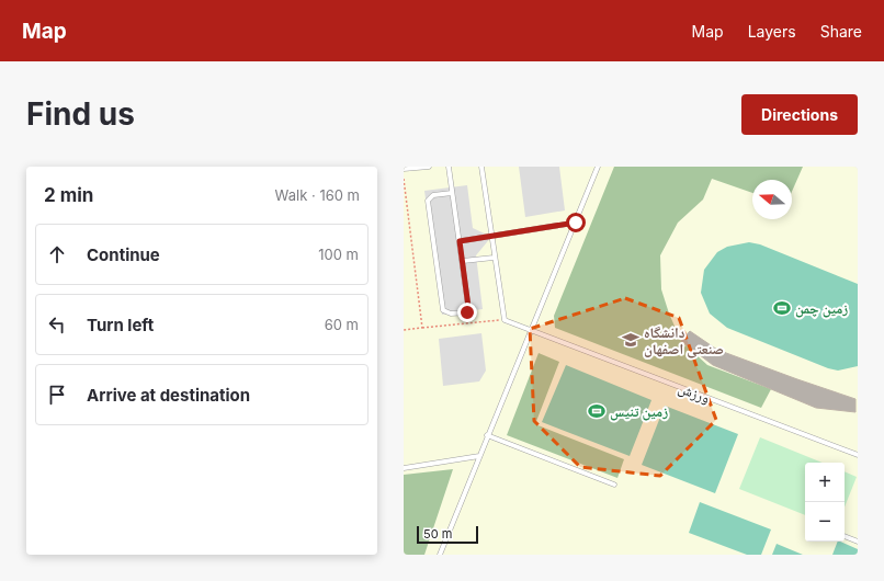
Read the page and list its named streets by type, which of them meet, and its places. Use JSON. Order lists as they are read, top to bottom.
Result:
{
  "streets": {
    "lane": ["ورزش"]
  },
  "places": {
    "sports": ["زمین چمن", "زمین تنیس"],
    "school or university": ["دانشگاه صنعتی اصفهان"]
  },
  "scale_bar": "50 m",
  "north": "left",
  "page": {
    "header": "Map",
    "nav": ["Map", "Layers", "Share"],
    "buttons": "Directions",
    "title": "Find us",
    "heading": ["2 min", "Walk · 160 m"],
    "list": [
      ["Continue", "100 m"],
      ["Turn left", "60 m"],
      "Arrive at destination"
    ],
    "map_buttons": ["+", "−"],
    "scale": "50 m"
  }
}
